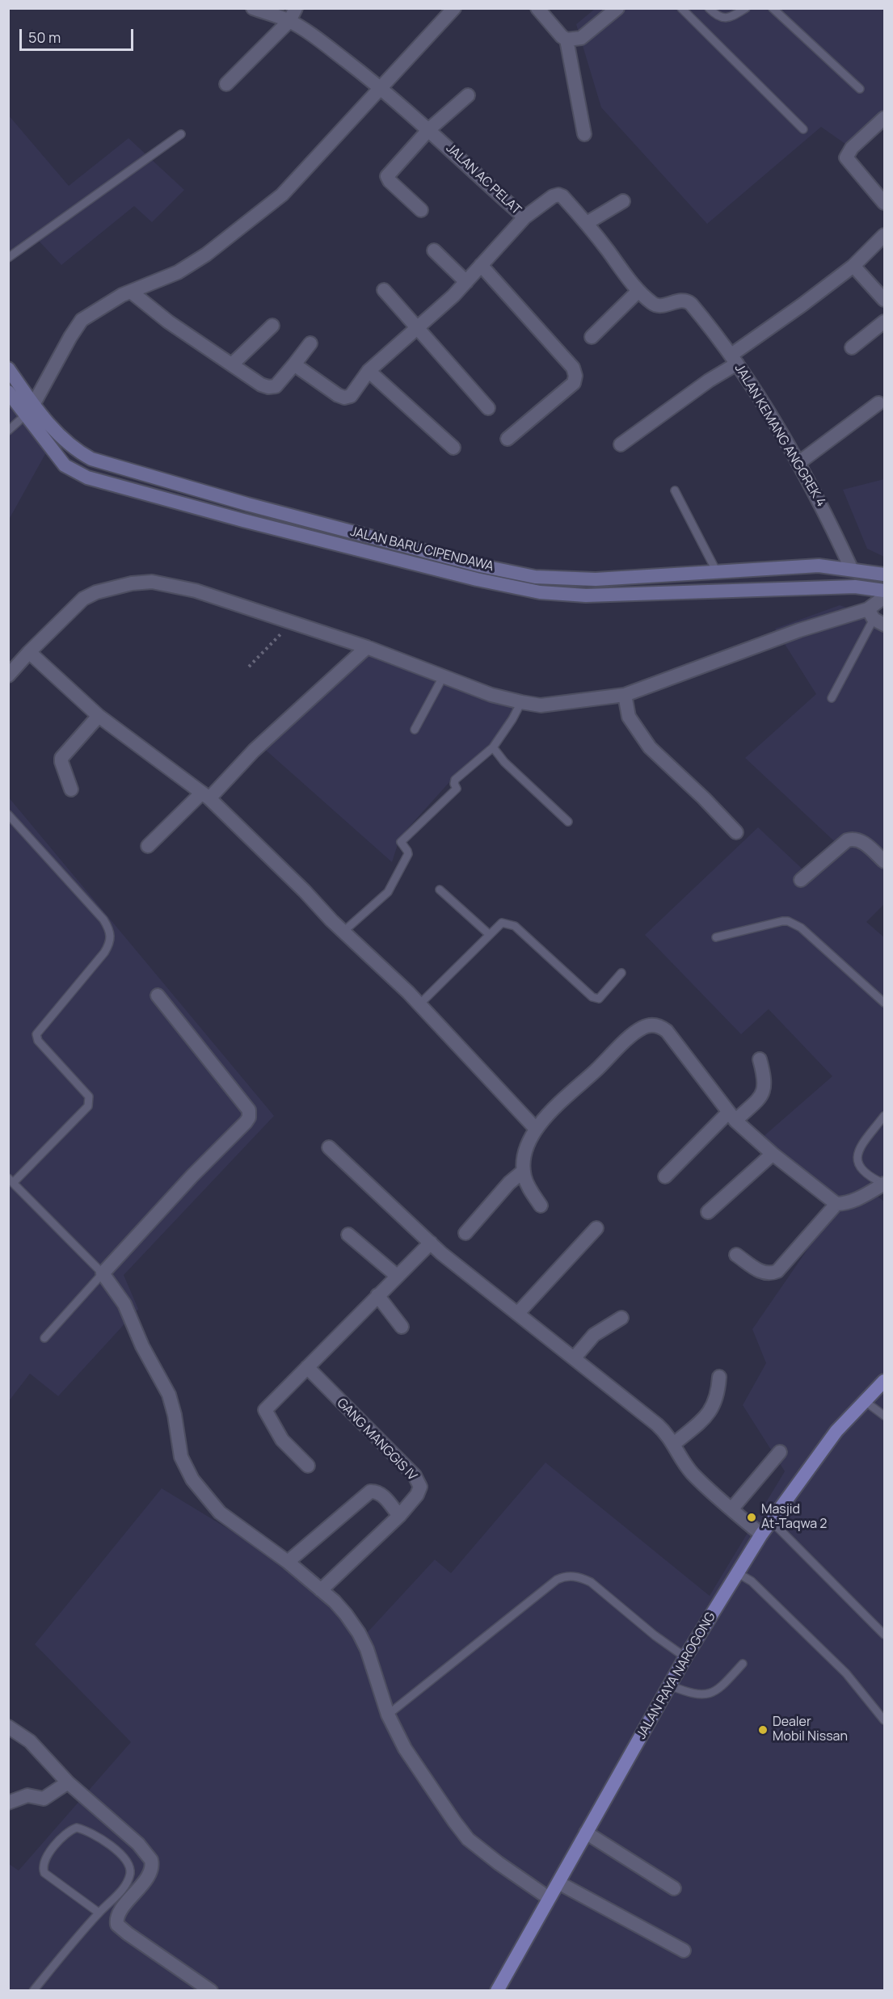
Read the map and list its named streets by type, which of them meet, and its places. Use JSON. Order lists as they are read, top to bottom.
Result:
{
  "streets": {
    "main road": ["JALAN BARU CIPENDAWA", "JALAN RAYA NAROGONG"],
    "street": ["JALAN AC PELAT", "JALAN KEMANG ANGGREK 4", "GANG MANGGIS IV"]
  },
  "crossings": [
    ["JALAN AC PELAT", "JALAN KEMANG ANGGREK 4"],
    ["JALAN KEMANG ANGGREK 4", "JALAN BARU CIPENDAWA"]
  ],
  "places": ["Masjid At-Taqwa 2", "Dealer Mobil Nissan"],
  "scale_bar": "50 m"
}
